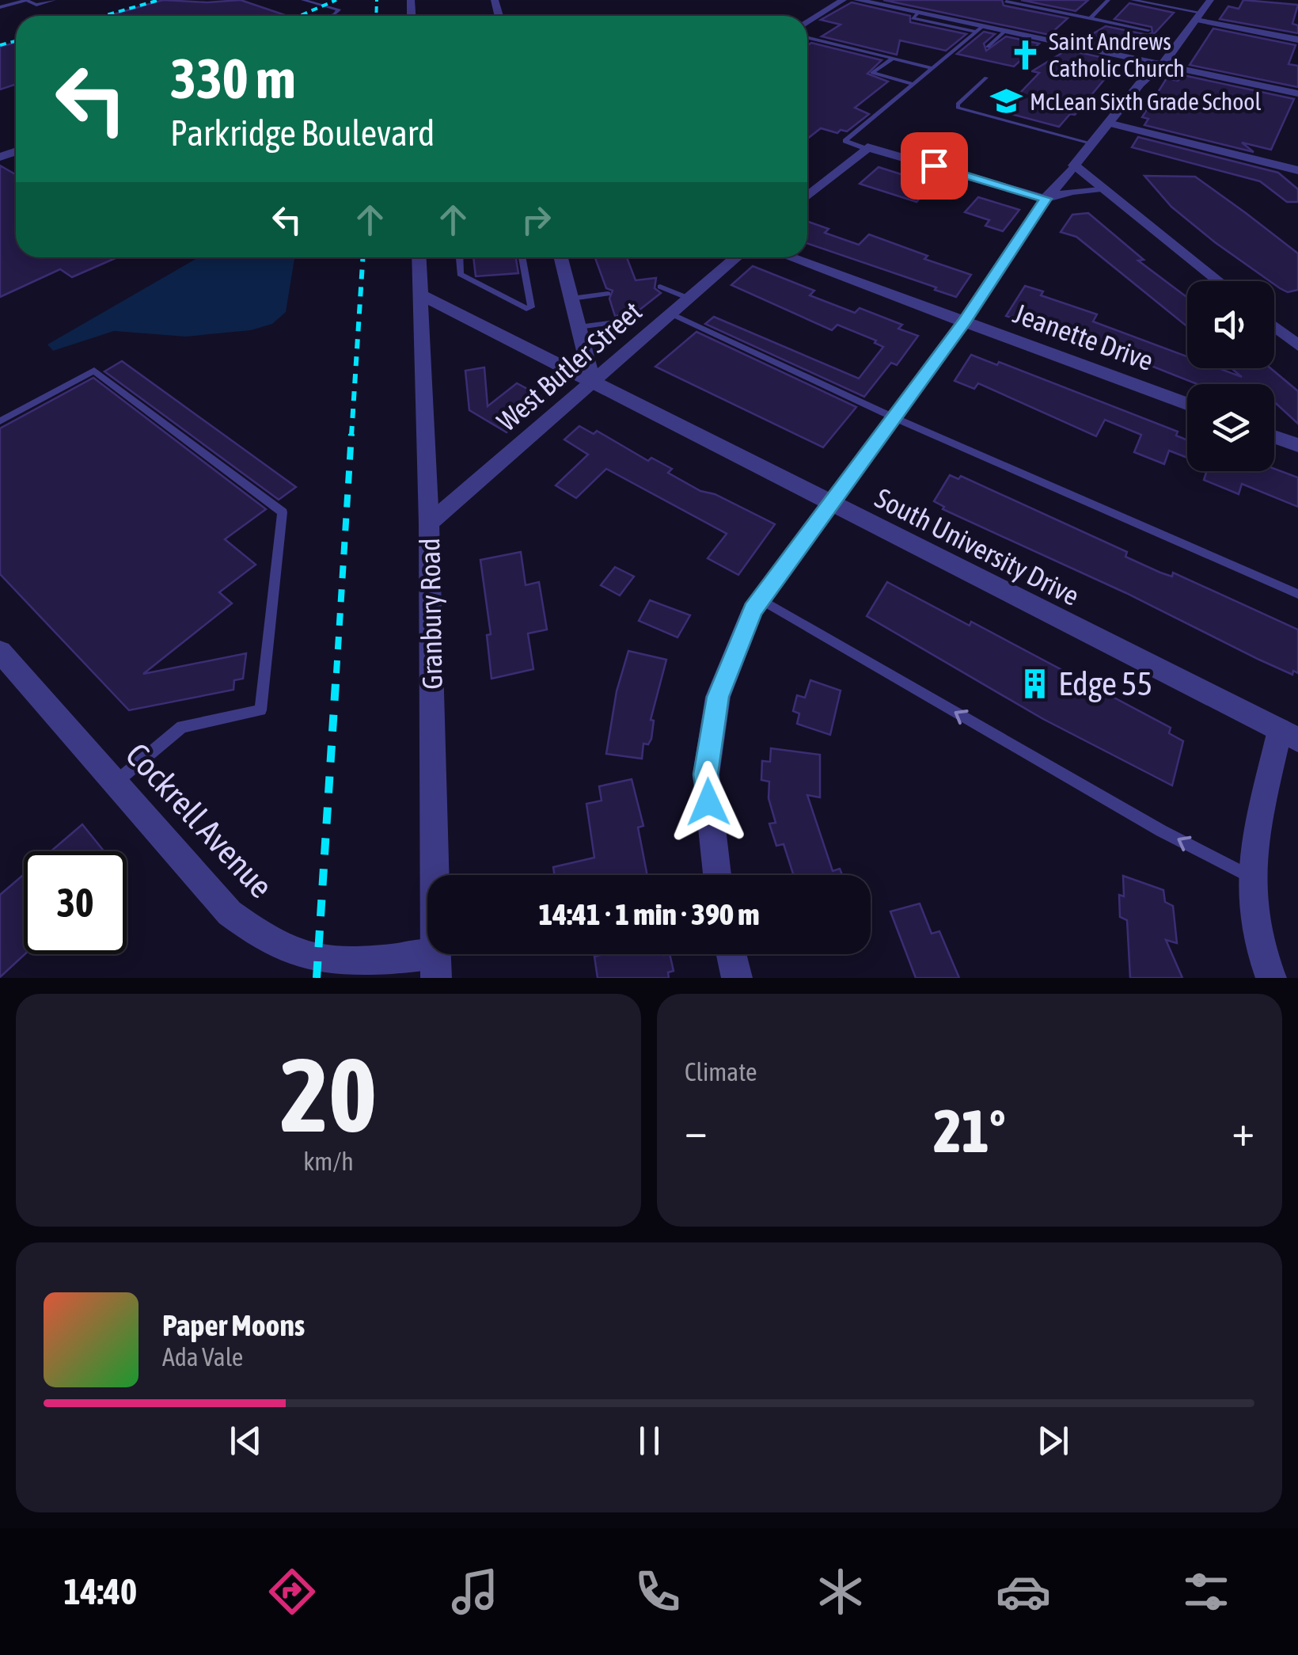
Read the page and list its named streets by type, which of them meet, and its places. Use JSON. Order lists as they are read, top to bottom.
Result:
{
  "streets": {
    "street": [
      "Jeanette Drive",
      "West Butler Street",
      "South University Drive",
      "Granbury Road",
      "Cockrell Avenue"
    ]
  },
  "crossings": [
    ["West Butler Street", "South University Drive"],
    ["West Butler Street", "Granbury Road"],
    ["South University Drive", "Granbury Road"],
    ["Granbury Road", "Cockrell Avenue"]
  ],
  "places": {
    "church": ["Saint Andrews Catholic Church"],
    "school or university": ["McLean Sixth Grade School"],
    "building": ["Edge 55"]
  },
  "page": {
    "turn": ["330 m", "Parkridge Boulevard"],
    "limit": "30",
    "trip": "14:41 · 1 min · 390 m",
    "tile": [
      ["20", "km/h"],
      "Climate"
    ],
    "heat": ["−", "21°", "+"],
    "song": ["Paper Moons", "Ada Vale"],
    "tabs": "14:40"
  }
}
